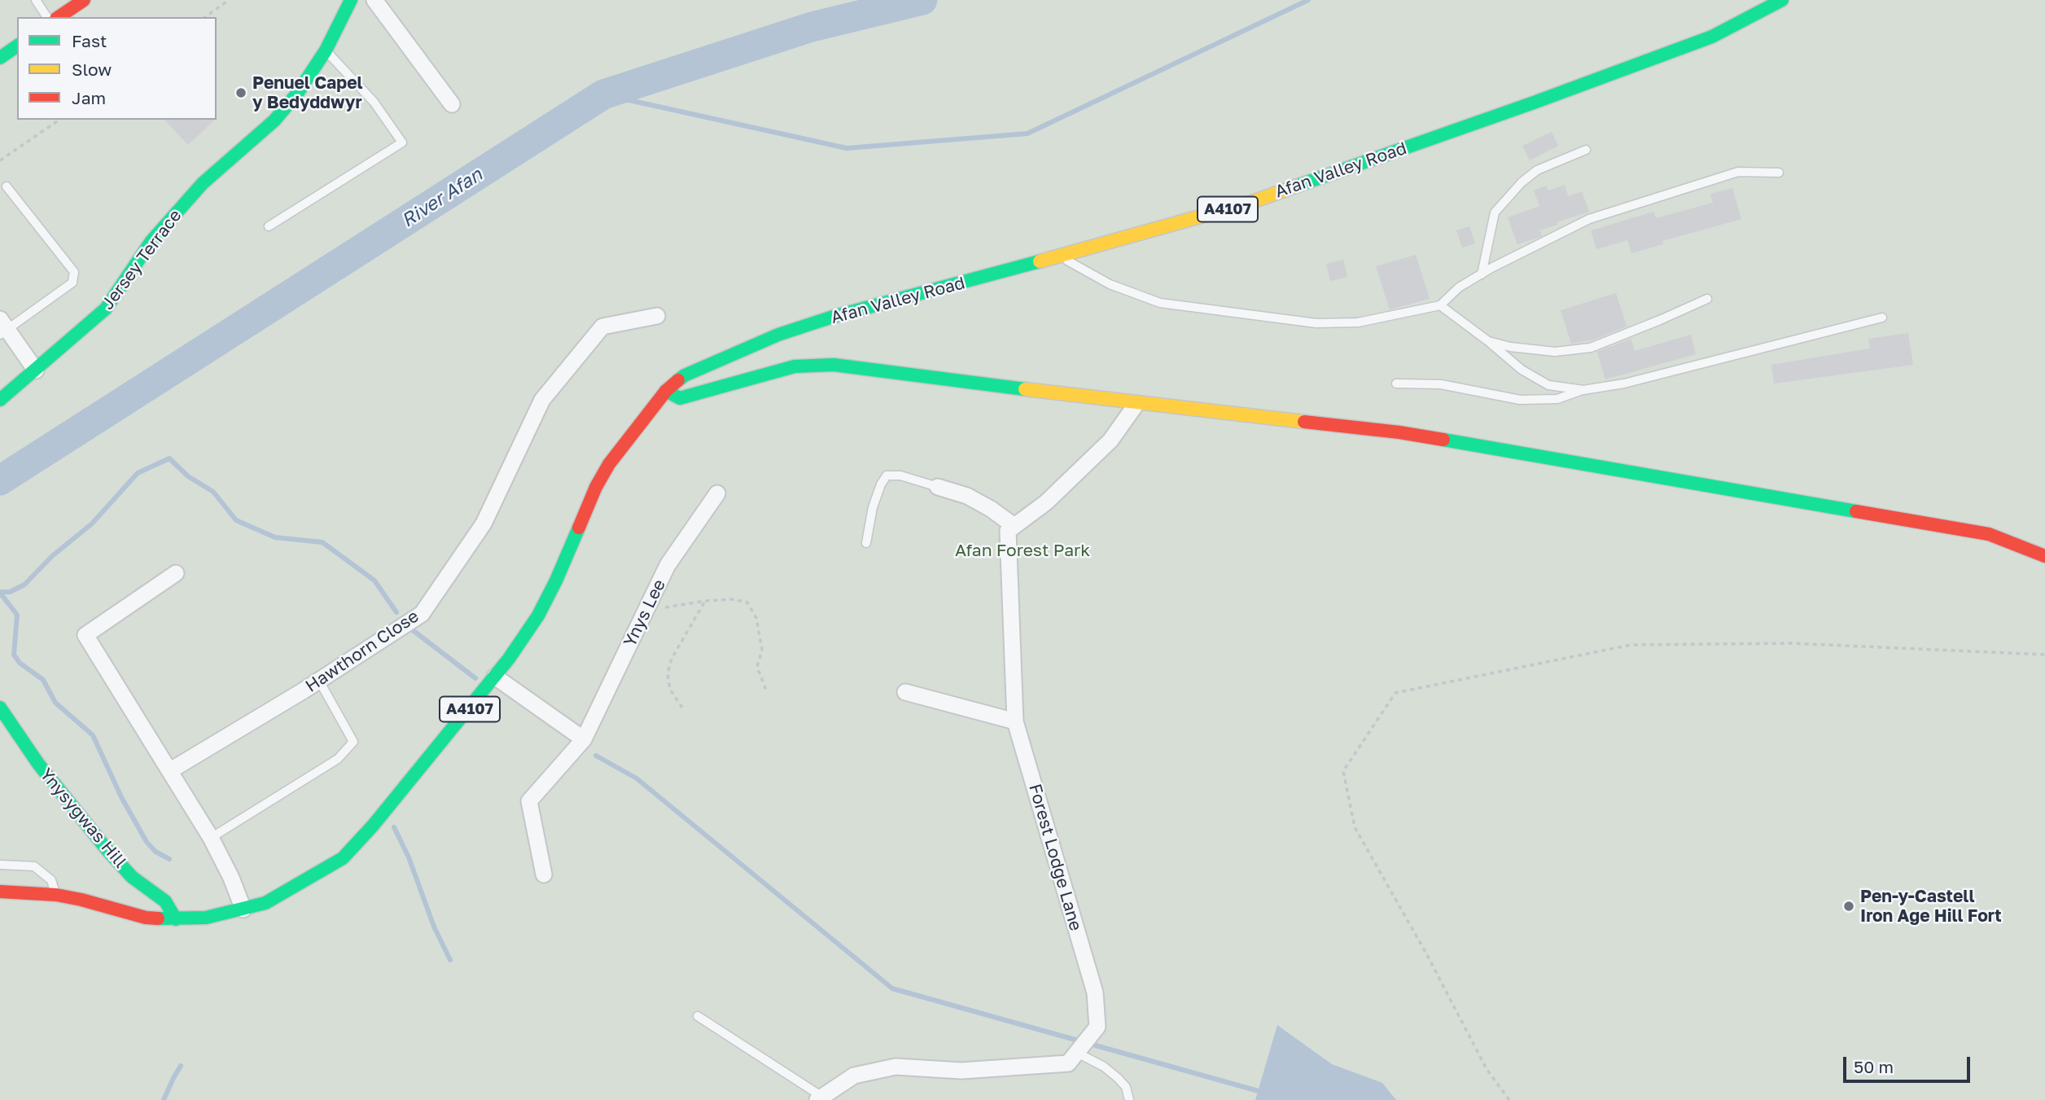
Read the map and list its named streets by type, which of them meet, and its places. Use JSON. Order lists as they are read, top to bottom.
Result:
{
  "streets": {
    "main road": [
      "Afan Valley Road",
      "A4107",
      "Jersey Terrace",
      "Ynysygwas Hill"
    ],
    "street": ["Ynys Lee", "Hawthorn Close", "Forest Lodge Lane"]
  },
  "crossings": [
    ["Afan Valley Road", "A4107"],
    ["A4107", "Ynysygwas Hill"]
  ],
  "water": ["River Afan"],
  "parks": ["Afan Forest Park"],
  "places": ["Penuel Capel y Bedyddwyr", "Pen-y-Castell Iron Age Hill Fort"],
  "legend": ["Fast", "Slow", "Jam"],
  "scale_bar": "50 m"
}
